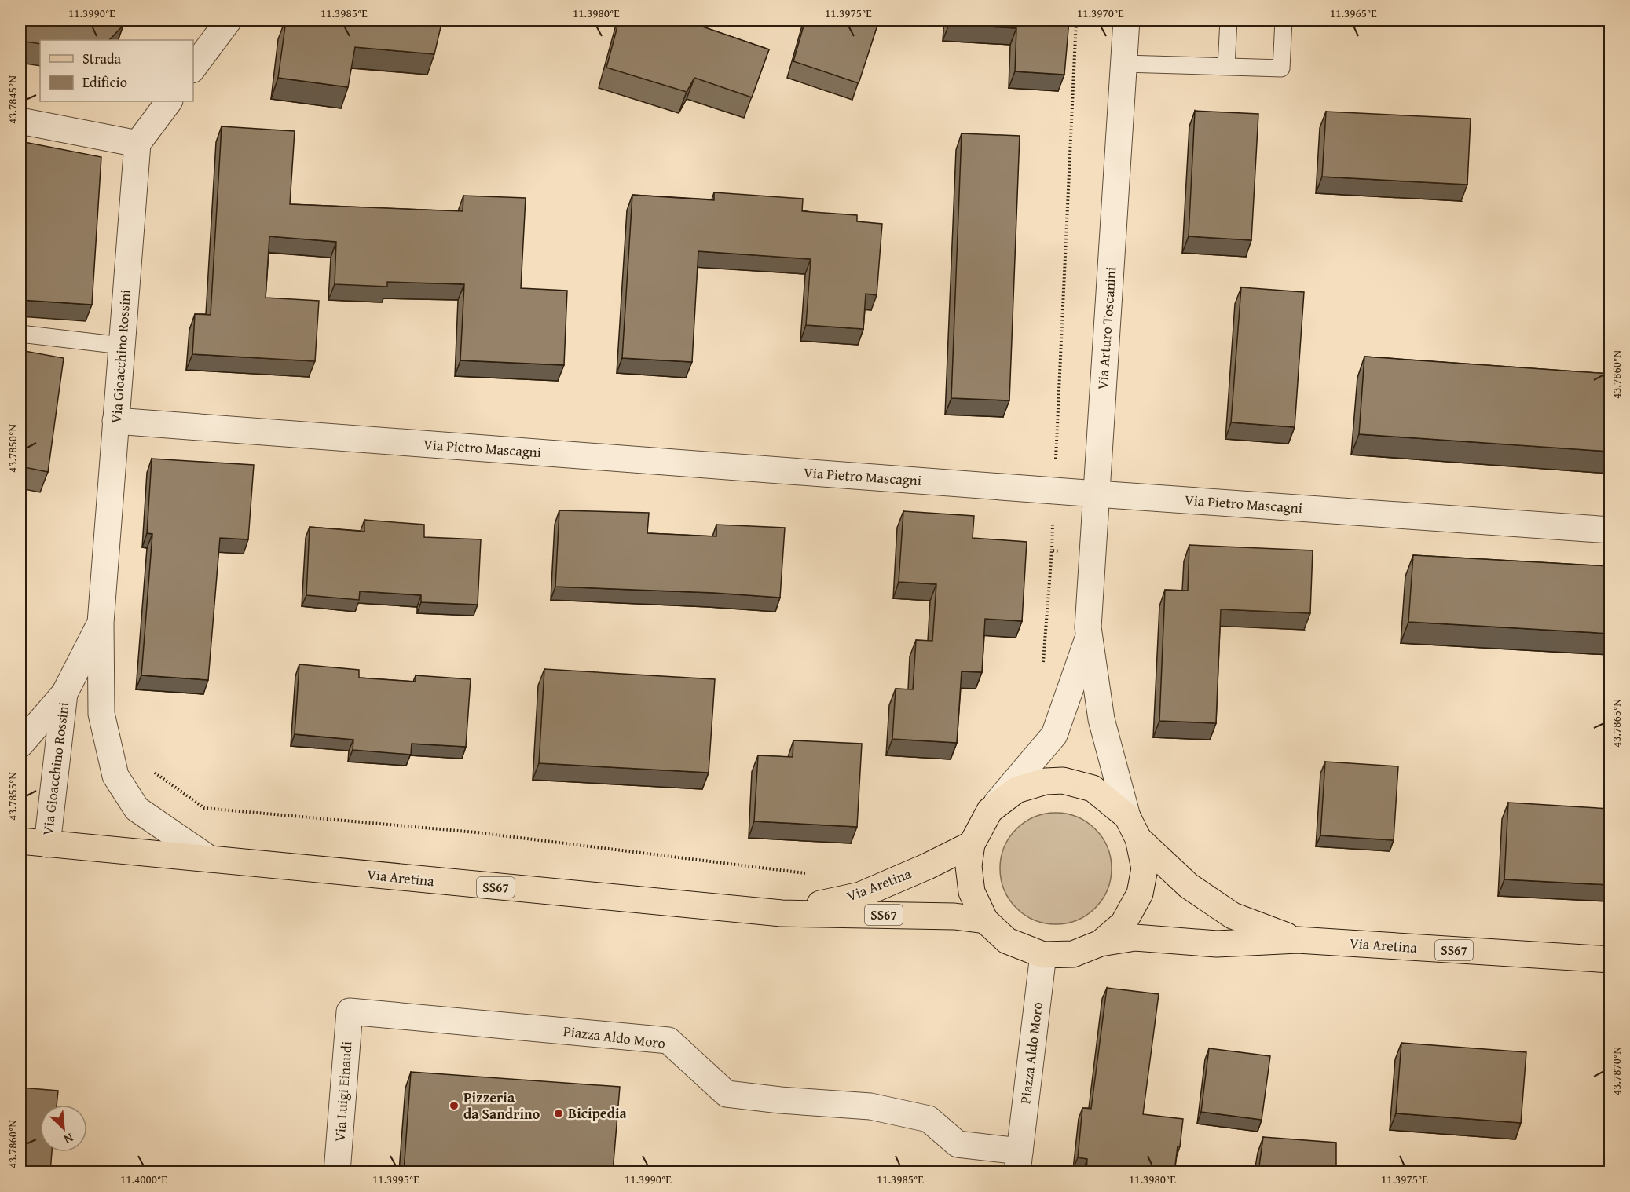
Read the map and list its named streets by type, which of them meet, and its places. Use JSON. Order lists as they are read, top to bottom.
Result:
{
  "streets": {
    "main road": ["Via Aretina", "SS67"],
    "street": [
      "Via Arturo Toscanini",
      "Via Gioacchino Rossini",
      "Via Pietro Mascagni",
      "Piazza Aldo Moro",
      "Via Luigi Einaudi"
    ]
  },
  "crossings": [
    ["Via Arturo Toscanini", "Via Pietro Mascagni"],
    ["Via Arturo Toscanini", "Via Aretina"],
    ["Via Gioacchino Rossini", "Via Pietro Mascagni"],
    ["Via Gioacchino Rossini", "Via Aretina"],
    ["Via Aretina", "Piazza Aldo Moro"],
    ["Piazza Aldo Moro", "Via Luigi Einaudi"]
  ],
  "places": ["Pizzeria da Sandrino", "Bicipedia"],
  "legend": ["Strada", "Edificio"],
  "north": "bottom right",
  "coordinates": [
    "11.3990°E",
    "11.3985°E",
    "11.3980°E",
    "11.3975°E",
    "11.3970°E",
    "11.3965°E",
    "43.7845°N",
    "43.7860°N",
    "43.7850°N",
    "43.7865°N",
    "43.7855°N",
    "43.7870°N",
    "11.4000°E",
    "11.3995°E"
  ]
}
